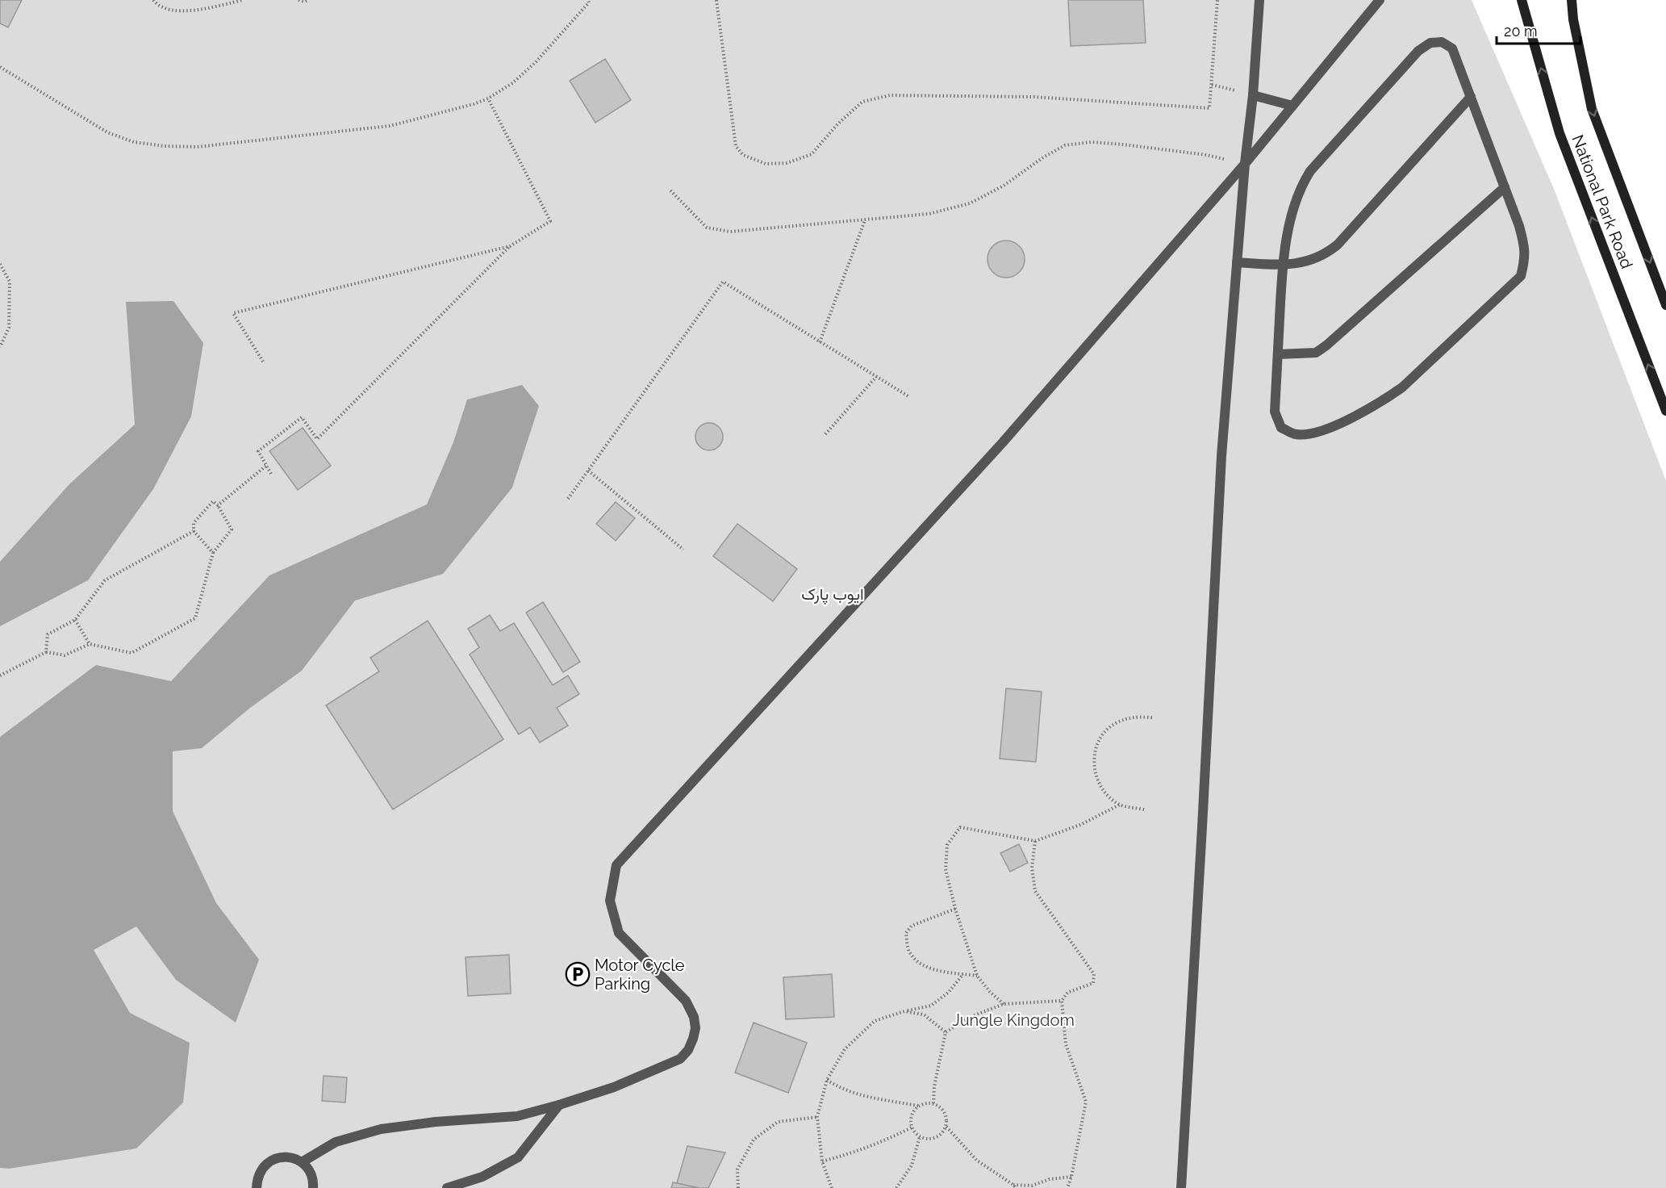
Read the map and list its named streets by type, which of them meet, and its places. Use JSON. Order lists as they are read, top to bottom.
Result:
{
  "streets": {
    "main road": ["National Park Road"]
  },
  "parks": ["ایوب پارک", "Jungle Kingdom"],
  "places": {
    "parking": ["Motor Cycle Parking"]
  },
  "scale_bar": "20 m"
}
